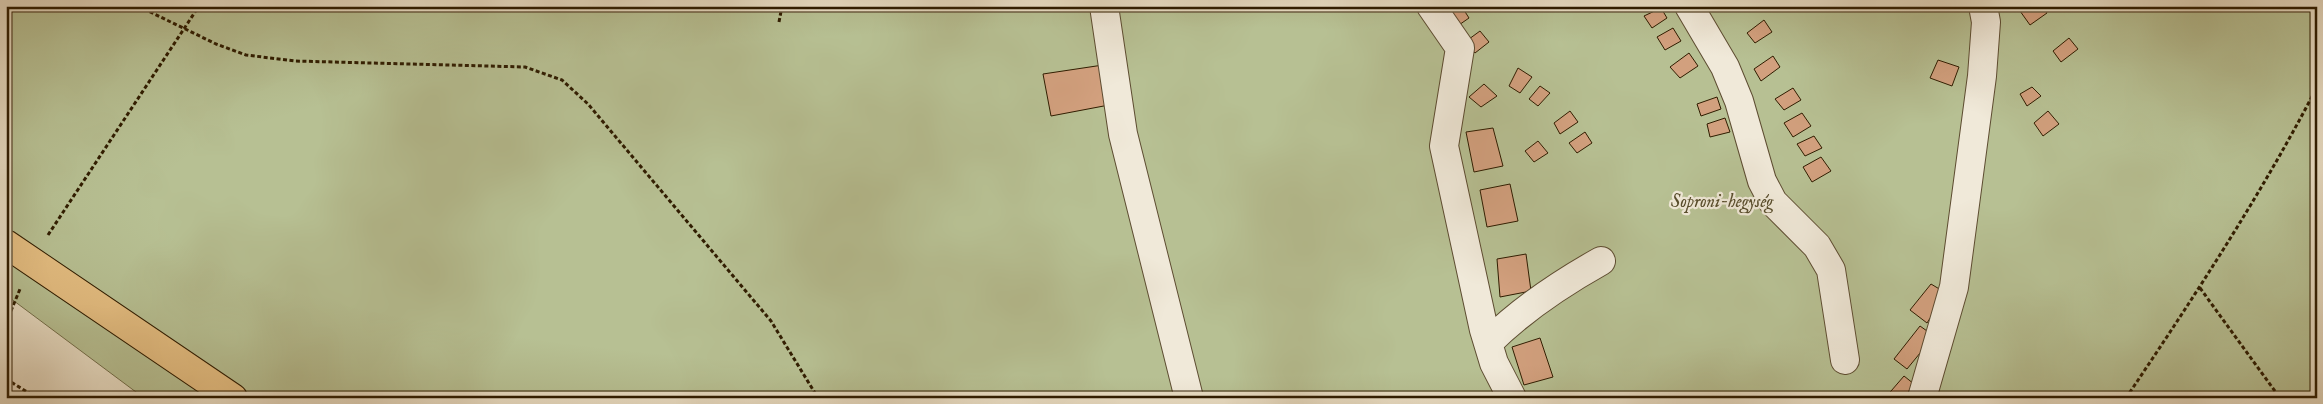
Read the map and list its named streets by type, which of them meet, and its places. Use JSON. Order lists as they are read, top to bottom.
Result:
{
  "parks": ["Soproni-hegység"]
}
